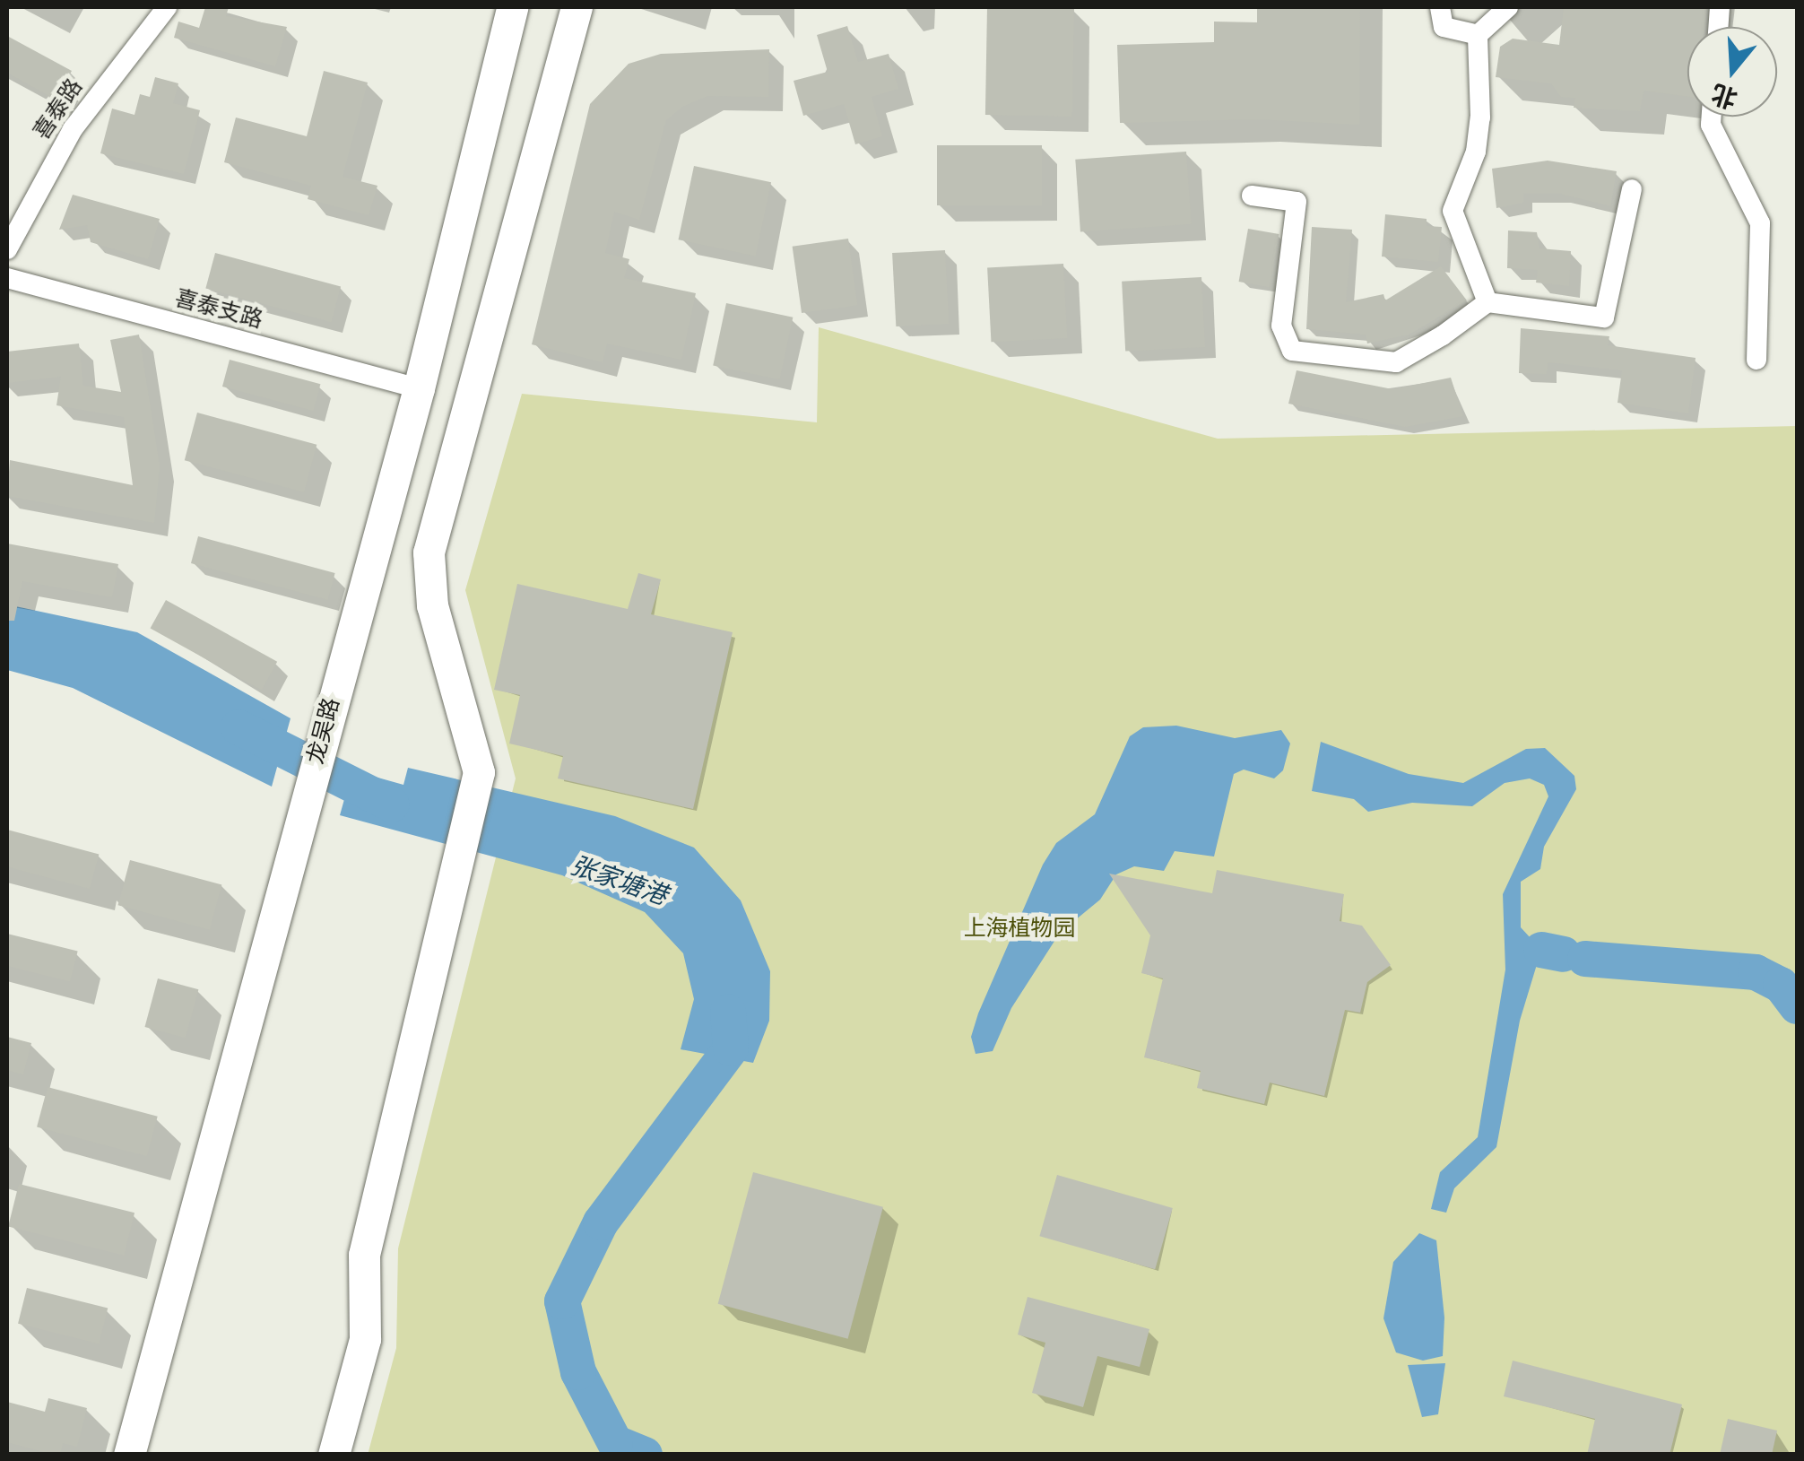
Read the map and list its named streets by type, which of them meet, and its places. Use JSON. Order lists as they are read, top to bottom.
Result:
{
  "streets": {
    "main road": ["龙吴路"],
    "street": ["喜泰路", "喜泰支路"]
  },
  "crossings": [
    ["喜泰支路", "龙吴路"]
  ],
  "water": ["张家塘港"],
  "parks": ["上海植物园"],
  "north": "bottom"
}
